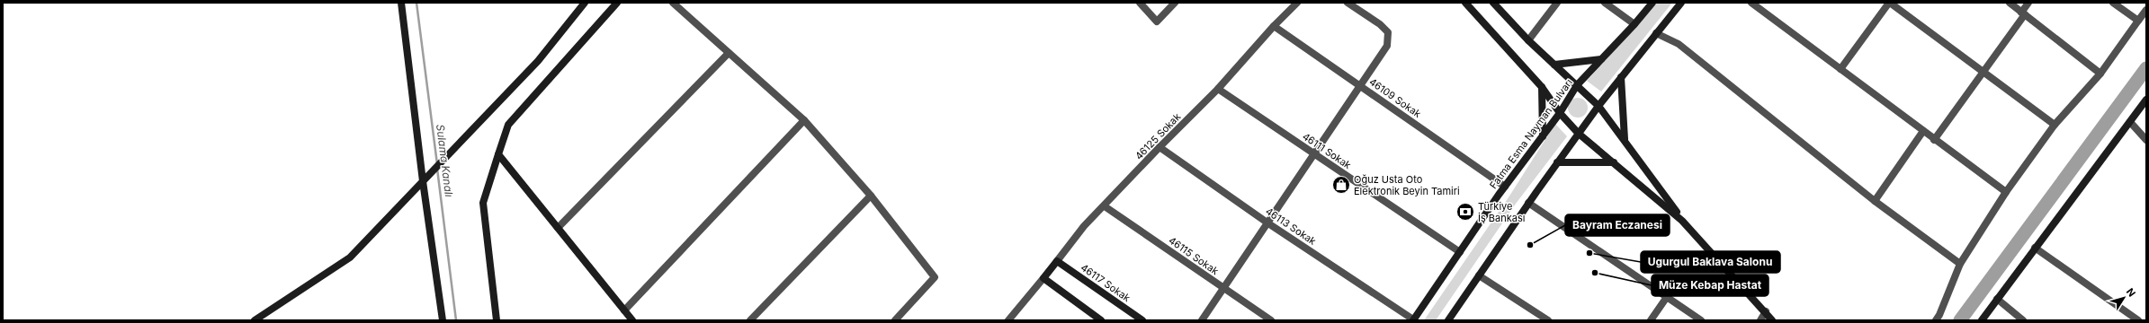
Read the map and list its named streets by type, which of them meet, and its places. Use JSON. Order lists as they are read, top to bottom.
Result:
{
  "streets": {
    "street": [
      "46109 Sokak",
      "Fatma Esma Nayman Bulvarı",
      "46125 Sokak",
      "46111 Sokak",
      "46113 Sokak",
      "46115 Sokak",
      "46117 Sokak"
    ]
  },
  "crossings": [
    ["46109 Sokak", "Fatma Esma Nayman Bulvarı"],
    ["46109 Sokak", "46125 Sokak"],
    ["Fatma Esma Nayman Bulvarı", "46111 Sokak"],
    ["Fatma Esma Nayman Bulvarı", "46113 Sokak"],
    ["46125 Sokak", "46111 Sokak"],
    ["46125 Sokak", "46113 Sokak"],
    ["46125 Sokak", "46115 Sokak"],
    ["46125 Sokak", "46117 Sokak"]
  ],
  "water": ["Sulama Kanalı"],
  "places": {
    "shop": ["Oğuz Usta Oto Elektronik Beyin Tamiri"],
    "bank": ["Türkiye İş Bankası"],
    "other": ["Bayram Eczanesi", "Ugurgul Baklava Salonu", "Müze Kebap Hastat"]
  },
  "north": "top right"
}
